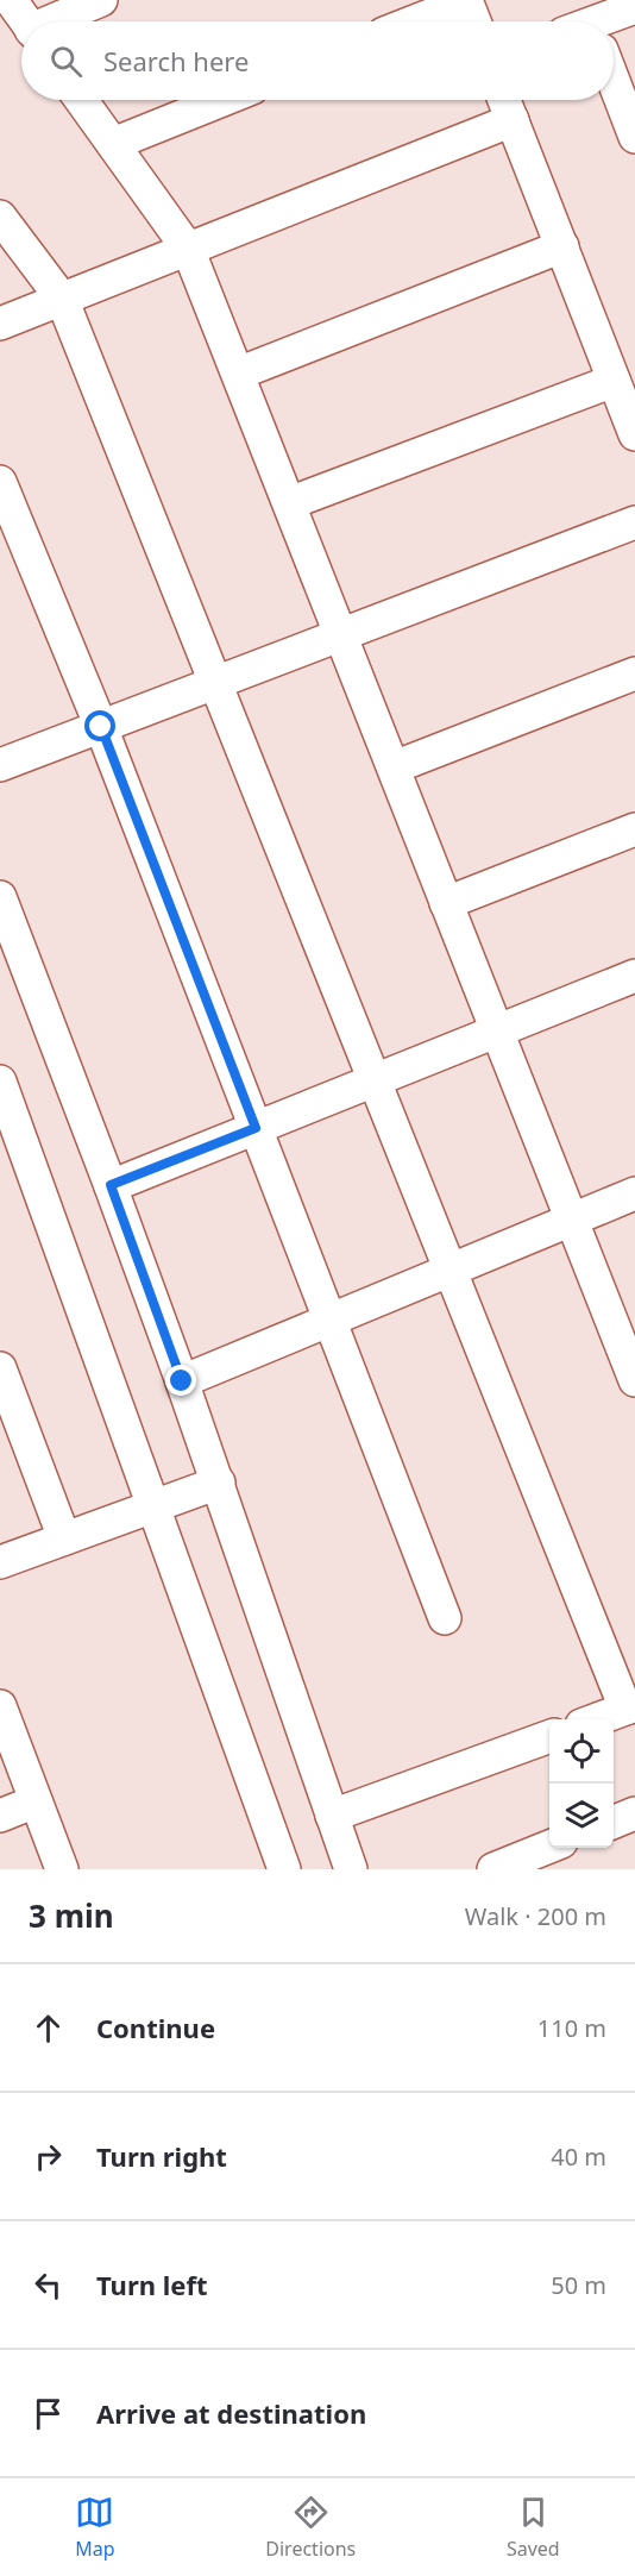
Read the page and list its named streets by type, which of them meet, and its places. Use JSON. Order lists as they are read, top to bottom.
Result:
{
  "page": {
    "search": "Search here",
    "heading": ["3 min", "Walk · 200 m"],
    "list": [
      ["Continue", "110 m"],
      ["Turn right", "40 m"],
      ["Turn left", "50 m"],
      "Arrive at destination"
    ],
    "nav": ["Map", "Directions", "Saved"]
  }
}
